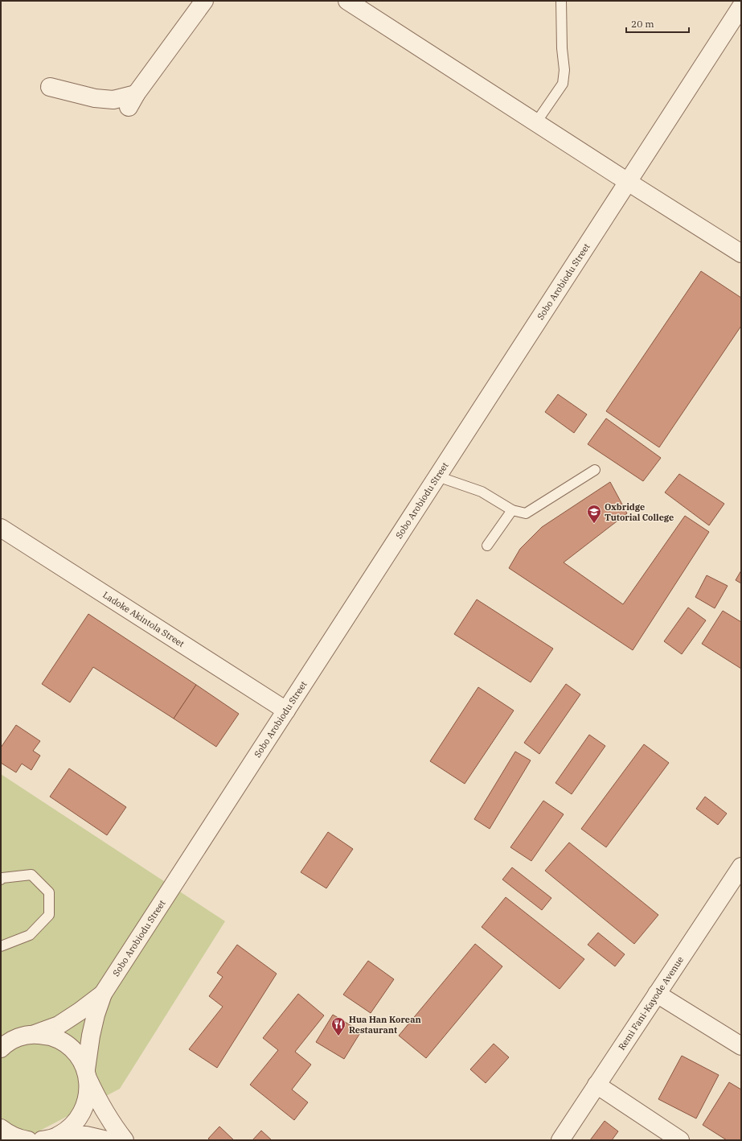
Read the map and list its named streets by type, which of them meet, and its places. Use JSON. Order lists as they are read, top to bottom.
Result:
{
  "streets": {
    "street": ["Sobo Arobiodu Street", "Ladoke Akintola Street", "Remi Fani-Kayode Avenue"]
  },
  "crossings": [
    ["Sobo Arobiodu Street", "Ladoke Akintola Street"]
  ],
  "places": {
    "school or university": ["Oxbridge Tutorial College"],
    "restaurant": ["Hua Han Korean Restaurant"]
  },
  "scale_bar": "20 m"
}
